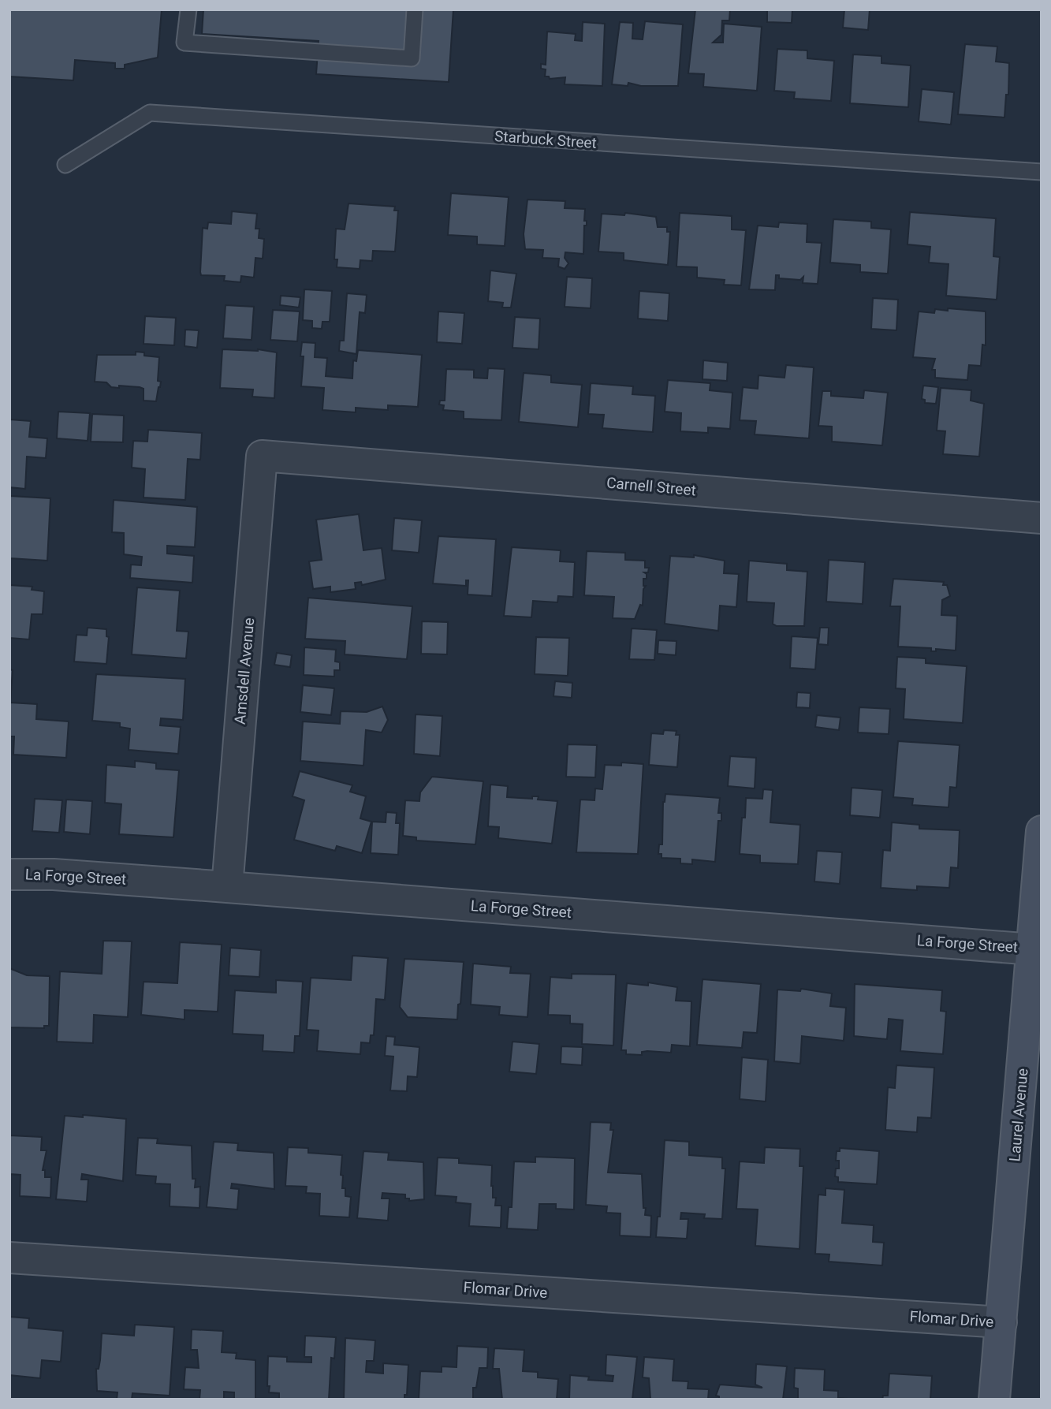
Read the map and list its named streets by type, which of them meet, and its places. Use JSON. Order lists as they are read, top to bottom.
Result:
{
  "streets": {
    "street": [
      "Carnell Street",
      "Amsdell Avenue",
      "La Forge Street",
      "Laurel Avenue",
      "Flomar Drive"
    ],
    "lane": ["Starbuck Street"]
  },
  "crossings": [
    ["Carnell Street", "Amsdell Avenue"],
    ["Amsdell Avenue", "La Forge Street"],
    ["La Forge Street", "Laurel Avenue"],
    ["Laurel Avenue", "Flomar Drive"]
  ]
}
